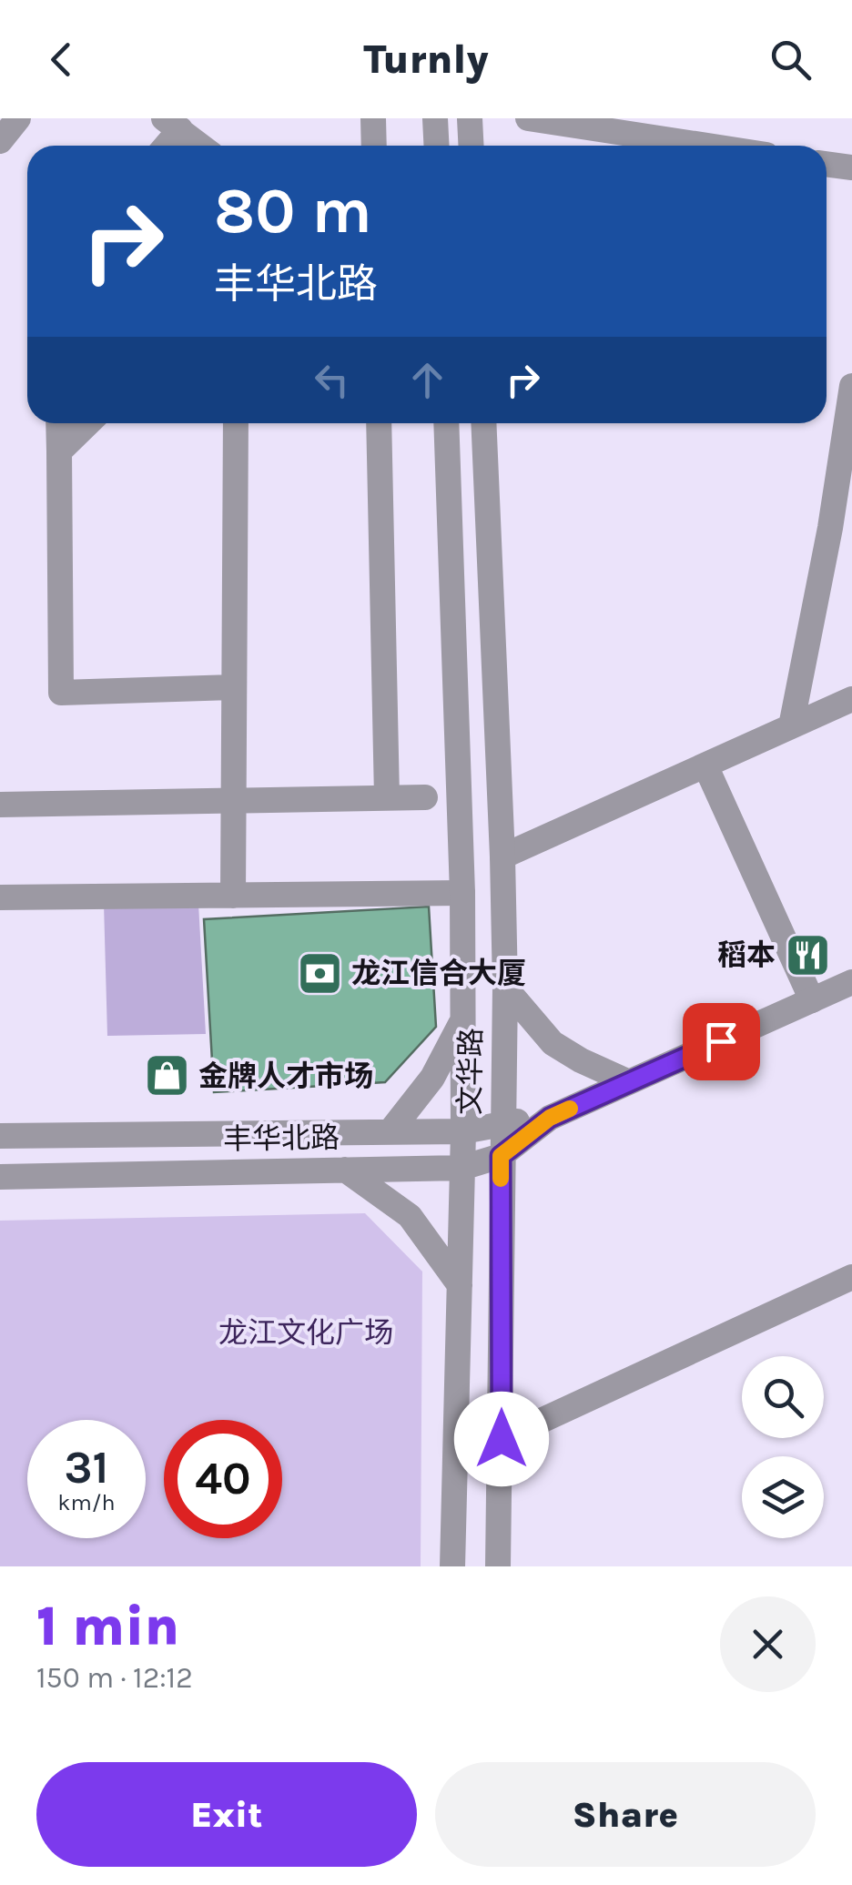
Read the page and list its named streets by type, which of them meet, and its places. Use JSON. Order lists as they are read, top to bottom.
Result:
{
  "streets": {
    "street": ["文华路", "丰华北路"]
  },
  "crossings": [
    ["文华路", "丰华北路"]
  ],
  "parks": ["龙江文化广场"],
  "places": {
    "restaurant": ["稻本"],
    "bank": ["龙江信合大厦"],
    "shop": ["金牌人才市场"]
  },
  "page": {
    "header": "Turnly",
    "turn": ["80 m", "丰华北路"],
    "speed": "31 km/h",
    "limit": "40",
    "heading": ["1 min", "150 m · 12:12"],
    "buttons": ["Exit", "Share"]
  }
}
